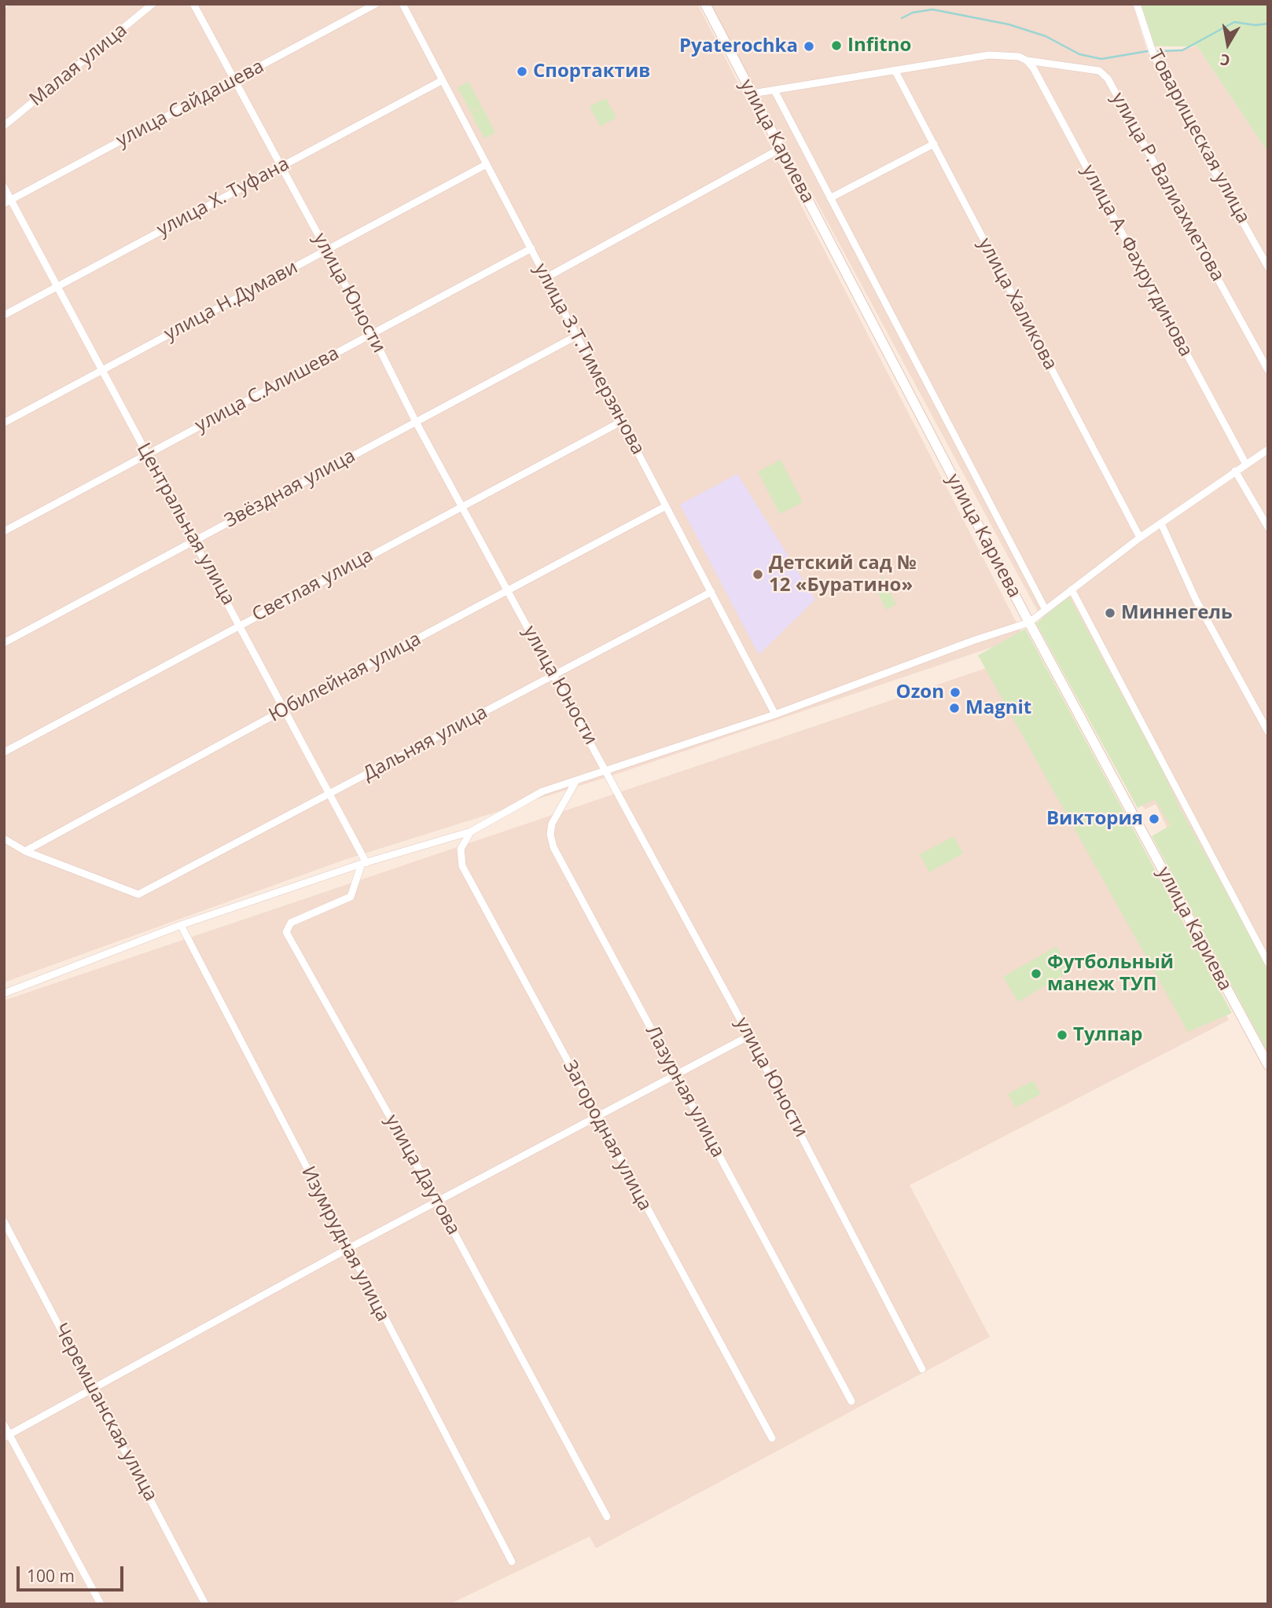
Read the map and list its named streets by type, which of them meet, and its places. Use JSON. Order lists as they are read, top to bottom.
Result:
{
  "streets": {
    "main road": ["улица Кариева"],
    "street": [
      "Малая улица",
      "улица Сайдашева",
      "Товарищеская улица",
      "улица Р. Валиахметова",
      "улица Х. Туфана",
      "улица А. Фахрутдинова",
      "улица Юности",
      "улица Н.Думави",
      "улица Халикова",
      "улица З.Т.Тимерзянова",
      "улица С.Алишева",
      "Звёздная улица",
      "Центральная улица",
      "Светлая улица",
      "Юбилейная улица",
      "Дальняя улица",
      "Лазурная улица",
      "Загородная улица",
      "улица Даутова",
      "Изумрудная улица",
      "Черемшанская улица"
    ]
  },
  "crossings": [
    ["улица Сайдашева", "улица Юности"],
    ["улица Сайдашева", "Центральная улица"],
    ["улица Кариева", "улица Р. Валиахметова"],
    ["улица Р. Валиахметова", "улица А. Фахрутдинова"],
    ["улица Р. Валиахметова", "улица Халикова"],
    ["улица Х. Туфана", "улица Юности"],
    ["улица Х. Туфана", "улица З.Т.Тимерзянова"],
    ["улица Х. Туфана", "Центральная улица"],
    ["улица Юности", "улица Н.Думави"],
    ["улица Юности", "улица С.Алишева"],
    ["улица Юности", "Звёздная улица"],
    ["улица Юности", "Светлая улица"],
    ["улица Юности", "Юбилейная улица"],
    ["улица Юности", "Дальняя улица"],
    ["улица Н.Думави", "улица З.Т.Тимерзянова"],
    ["улица Н.Думави", "Центральная улица"],
    ["улица З.Т.Тимерзянова", "улица С.Алишева"],
    ["улица З.Т.Тимерзянова", "Звёздная улица"],
    ["улица З.Т.Тимерзянова", "Светлая улица"],
    ["улица З.Т.Тимерзянова", "Юбилейная улица"],
    ["улица З.Т.Тимерзянова", "Дальняя улица"],
    ["улица С.Алишева", "Центральная улица"],
    ["Звёздная улица", "Центральная улица"],
    ["Центральная улица", "Светлая улица"],
    ["Центральная улица", "Юбилейная улица"],
    ["Центральная улица", "Дальняя улица"],
    ["Центральная улица", "улица Даутова"],
    ["Юбилейная улица", "Дальняя улица"]
  ],
  "places": [
    "Infitno",
    "Pyaterochka",
    "Спортактив",
    "Детский сад № 12 «Буратино»",
    "Миннегель",
    "Ozon",
    "Magnit",
    "Виктория",
    "Футбольный манеж ТУП",
    "Тулпар"
  ],
  "scale_bar": "100 m",
  "north": "bottom"
}
